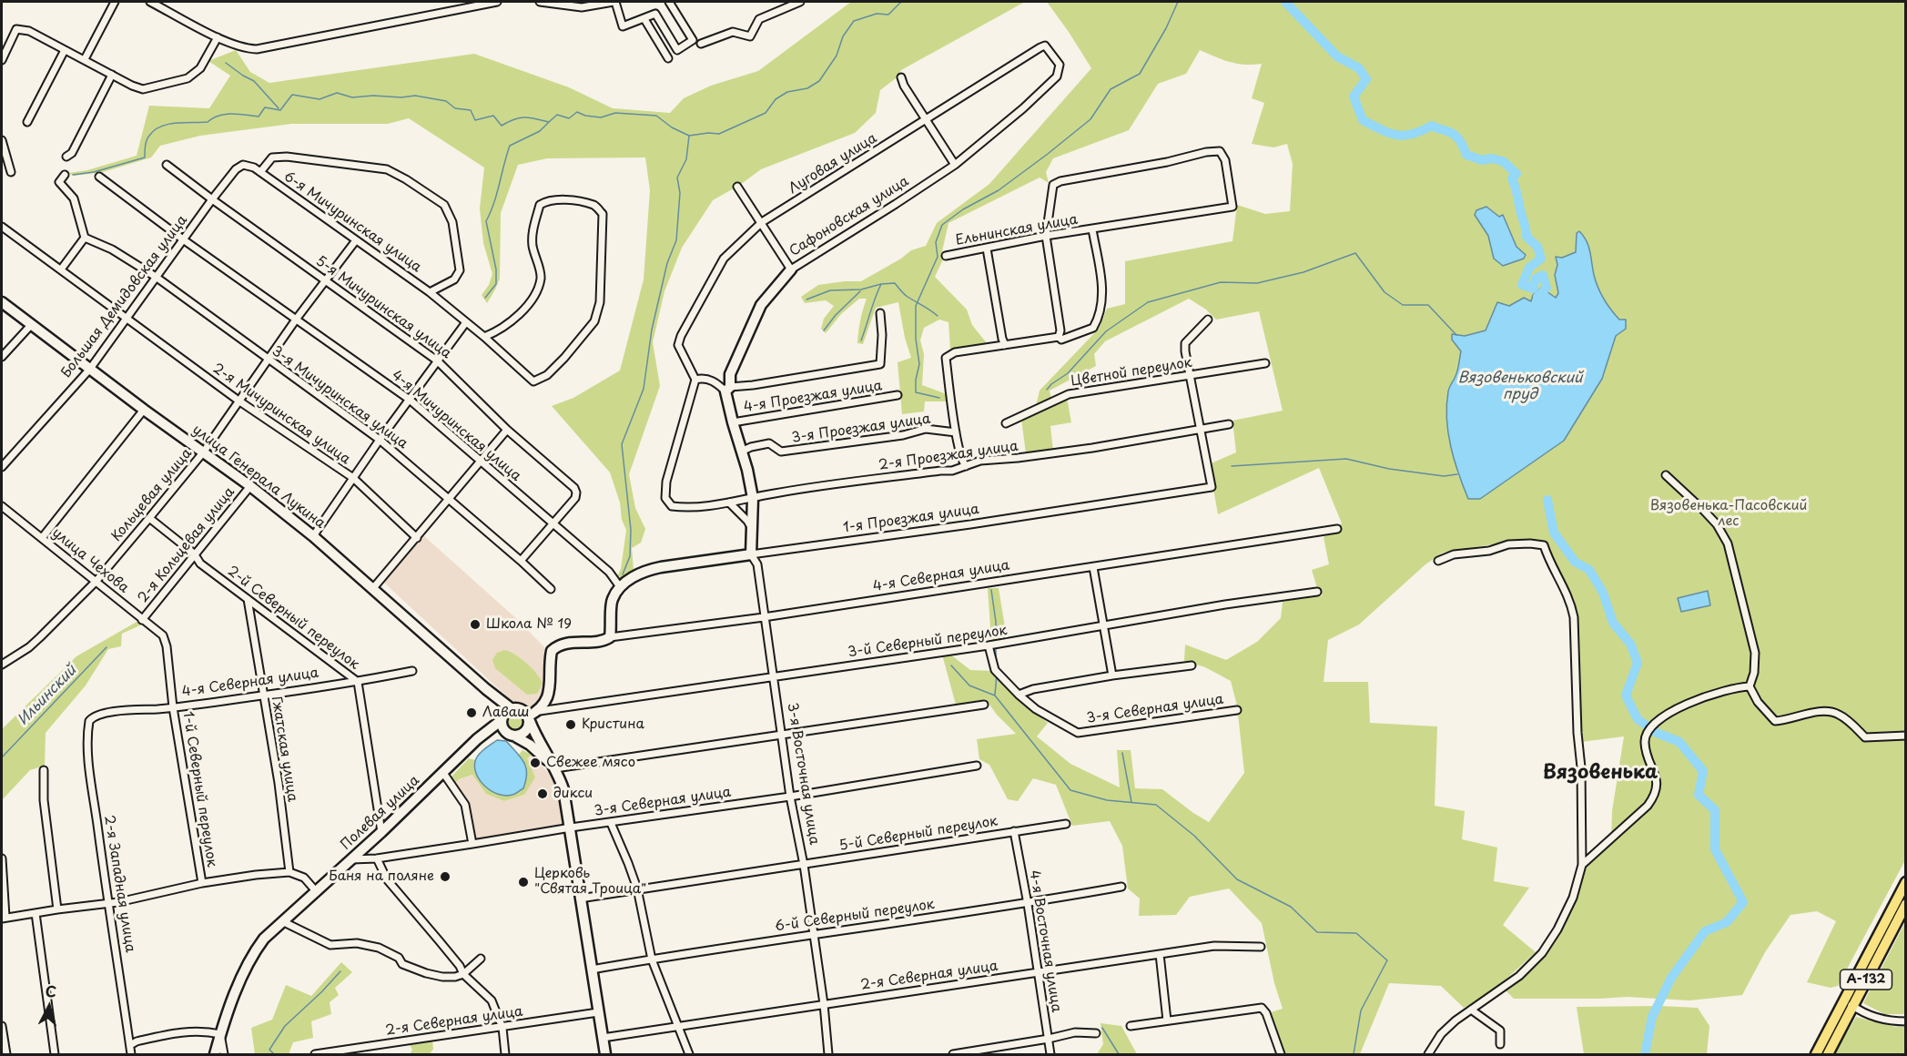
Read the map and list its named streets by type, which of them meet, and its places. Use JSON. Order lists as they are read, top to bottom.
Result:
{
  "streets": {
    "main road": [
      "Сафоновская улица",
      "улица Генерала Лукина",
      "1-я Проезжая улица",
      "4-я Северная улица",
      "3-я Восточная улица",
      "Полевая улица",
      "А-132"
    ],
    "street": [
      "Луговая улица",
      "6-я Мичуринская улица",
      "Ельнинская улица",
      "Большая Демидовская улица",
      "5-я Мичуринская улица",
      "Цветной переулок",
      "4-я Проезжая улица",
      "3-я Мичуринская улица",
      "2-я Мичуринская улица",
      "4-я Мичуринская улица",
      "3-я Проезжая улица",
      "2-я Проезжая улица",
      "Кольцевая улица",
      "2-я Кольцевая улица",
      "улица Чехова",
      "2-й Северный переулок",
      "3-й Северный переулок",
      "3-я Северная улица",
      "Гжатская улица",
      "1-й Северный переулок",
      "5-й Северный переулок",
      "2-я Западная улица",
      "6-й Северный переулок",
      "4-я Восточная улица",
      "2-я Северная улица"
    ]
  },
  "crossings": [
    ["Луговая улица", "Сафоновская улица"],
    ["Луговая улица", "2-я Проезжая улица"],
    ["Сафоновская улица", "4-я Проезжая улица"],
    ["Сафоновская улица", "3-я Проезжая улица"],
    ["Сафоновская улица", "2-я Проезжая улица"],
    ["Сафоновская улица", "3-я Восточная улица"],
    ["6-я Мичуринская улица", "Большая Демидовская улица"],
    ["6-я Мичуринская улица", "Кольцевая улица"],
    ["Ельнинская улица", "3-я Проезжая улица"],
    ["Большая Демидовская улица", "5-я Мичуринская улица"],
    ["Большая Демидовская улица", "3-я Мичуринская улица"],
    ["Большая Демидовская улица", "2-я Мичуринская улица"],
    ["Большая Демидовская улица", "4-я Мичуринская улица"],
    ["Большая Демидовская улица", "улица Генерала Лукина"],
    ["5-я Мичуринская улица", "4-я Мичуринская улица"],
    ["5-я Мичуринская улица", "Кольцевая улица"],
    ["3-я Мичуринская улица", "Кольцевая улица"],
    ["2-я Мичуринская улица", "Кольцевая улица"],
    ["4-я Мичуринская улица", "Кольцевая улица"],
    ["4-я Мичуринская улица", "1-я Проезжая улица"],
    ["2-я Проезжая улица", "1-я Проезжая улица"],
    ["2-я Проезжая улица", "3-я Восточная улица"],
    ["улица Генерала Лукина", "Кольцевая улица"],
    ["улица Генерала Лукина", "2-я Кольцевая улица"],
    ["улица Генерала Лукина", "Полевая улица"],
    ["Кольцевая улица", "улица Чехова"],
    ["Кольцевая улица", "2-й Северный переулок"],
    ["1-я Проезжая улица", "3-я Восточная улица"],
    ["2-я Кольцевая улица", "улица Чехова"],
    ["2-я Кольцевая улица", "2-й Северный переулок"],
    ["улица Чехова", "1-й Северный переулок"],
    ["4-я Северная улица", "2-й Северный переулок"],
    ["4-я Северная улица", "3-й Северный переулок"],
    ["4-я Северная улица", "Гжатская улица"],
    ["4-я Северная улица", "3-я Восточная улица"],
    ["4-я Северная улица", "1-й Северный переулок"],
    ["4-я Северная улица", "2-я Западная улица"],
    ["2-й Северный переулок", "Гжатская улица"],
    ["2-й Северный переулок", "Полевая улица"],
    ["3-й Северный переулок", "3-я Восточная улица"],
    ["3-я Северная улица", "3-я Восточная улица"],
    ["3-я Северная улица", "Полевая улица"],
    ["3-я Восточная улица", "5-й Северный переулок"],
    ["3-я Восточная улица", "6-й Северный переулок"],
    ["3-я Восточная улица", "2-я Северная улица"],
    ["5-й Северный переулок", "4-я Восточная улица"],
    ["6-й Северный переулок", "4-я Восточная улица"],
    ["4-я Восточная улица", "2-я Северная улица"]
  ],
  "districts": ["Вязовенька"],
  "water": ["Вязовеньковский пруд", "Ильинский"],
  "parks": ["Вязовенька-Пасовский лес"],
  "places": [
    "Школа № 19",
    "Лаваш",
    "Кристина",
    "Свежее мясо",
    "дикси",
    "Баня на поляне",
    "Церковь \"Святая Троица\""
  ],
  "north": "top"
}
